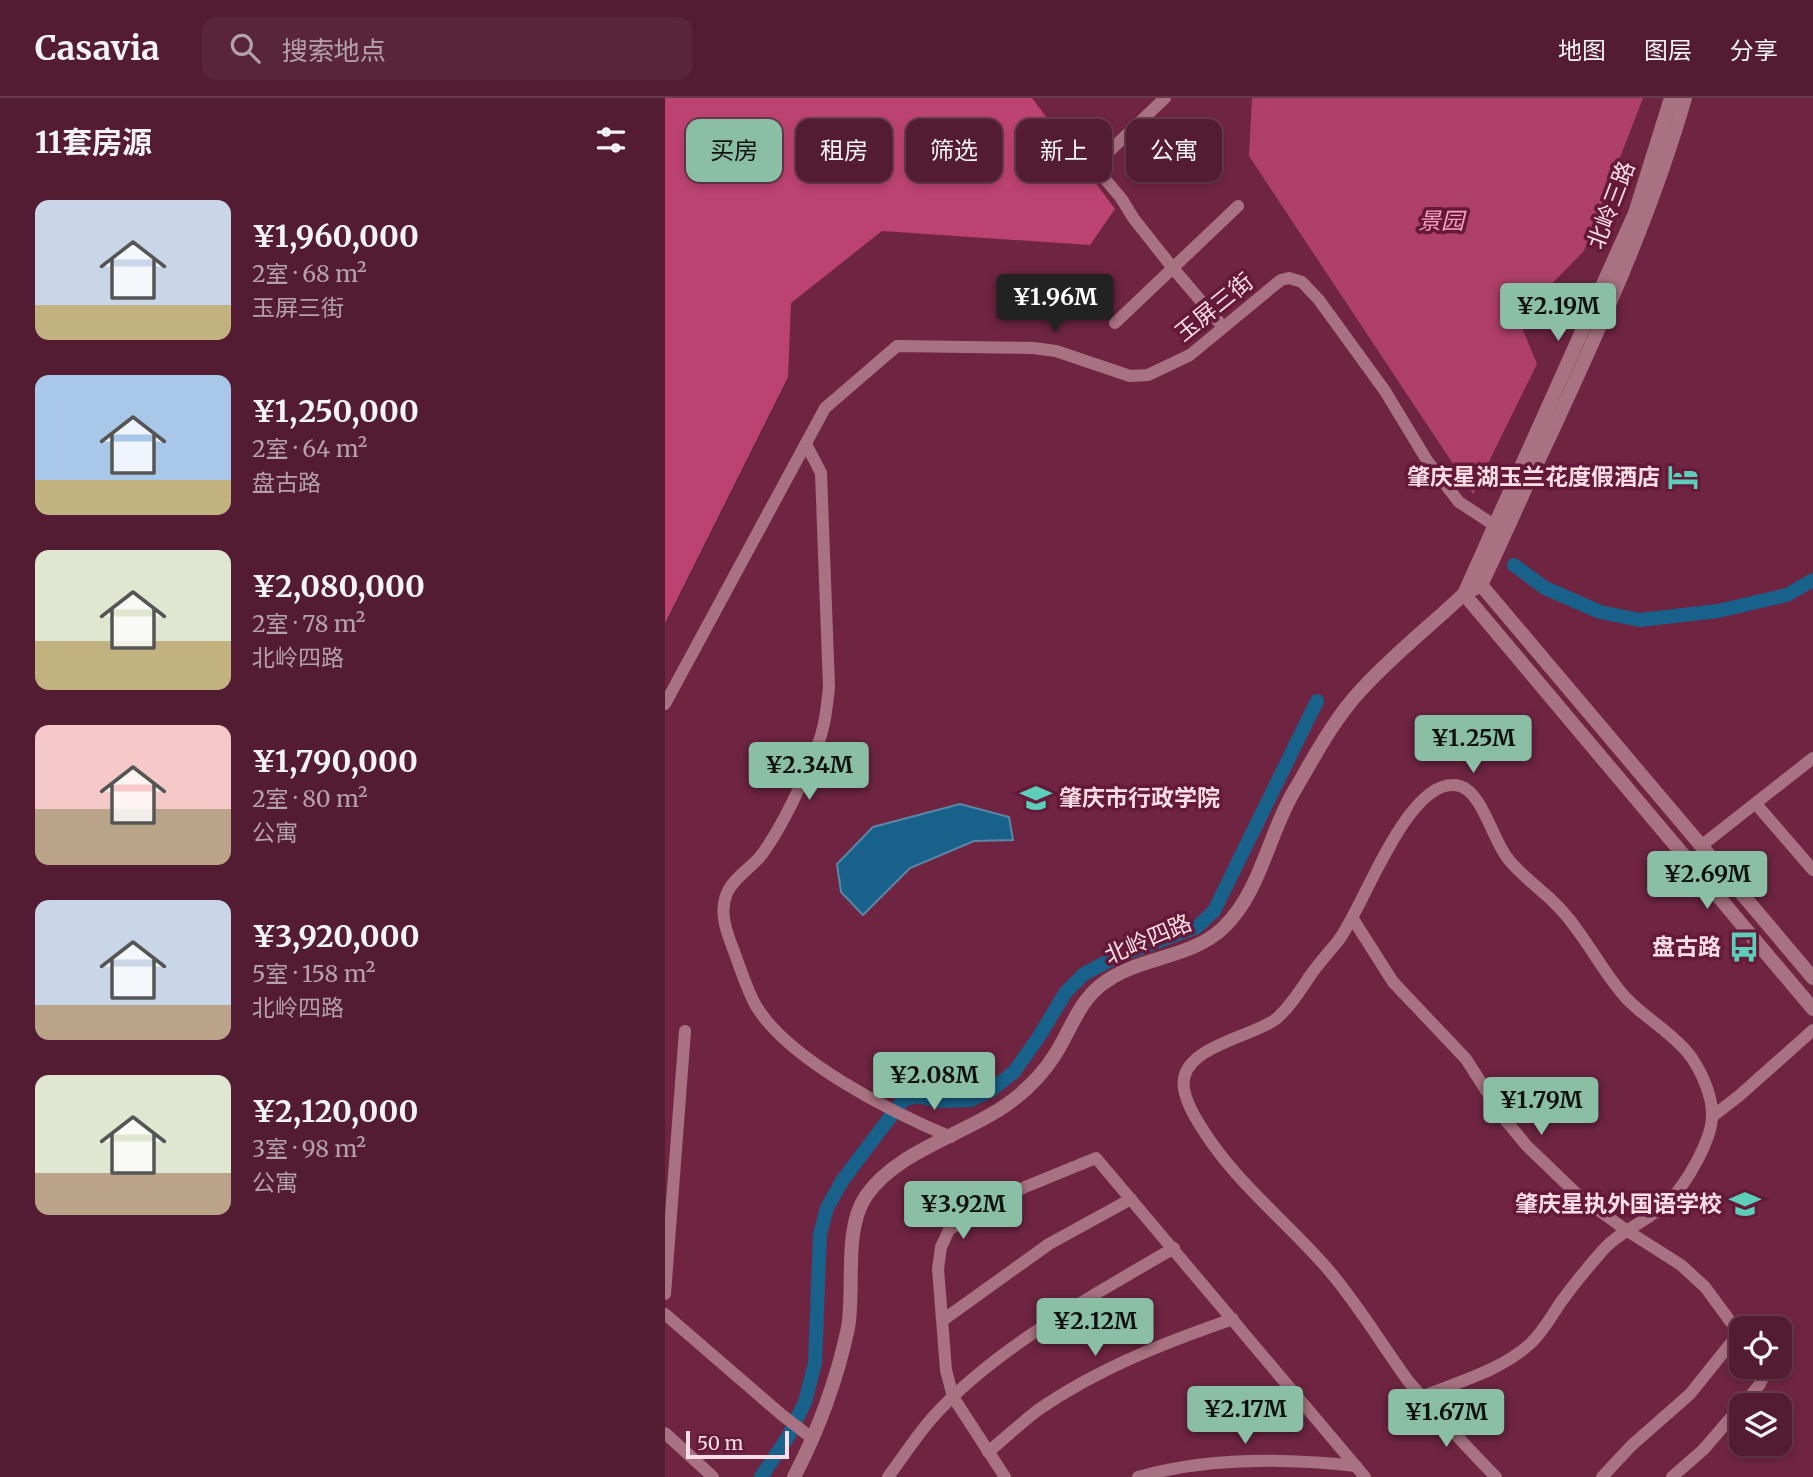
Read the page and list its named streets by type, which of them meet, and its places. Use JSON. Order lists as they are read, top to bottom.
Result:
{
  "streets": {
    "street": ["北岭三路", "玉屏三街", "北岭四路"]
  },
  "crossings": [
    ["北岭三路", "玉屏三街"],
    ["北岭三路", "北岭四路"]
  ],
  "parks": ["景园"],
  "places": {
    "hotel": ["肇庆星湖玉兰花度假酒店"],
    "school or university": ["肇庆市行政学院", "肇庆星执外国语学校"],
    "bus stop": ["盘古路"]
  },
  "scale_bar": "50 m",
  "page": {
    "header": "Casavia",
    "search": "搜索地点",
    "nav": ["地图", "图层", "分享"],
    "heading": "11套房源",
    "chip": [
      "买房",
      "租房",
      "筛选",
      "新上",
      "公寓"
    ],
    "list": [
      {
        "name": "¥1,960,000",
        "note": "2室 · 68 m² · 玉屏三街"
      },
      {
        "name": "¥1,250,000",
        "note": "2室 · 64 m² · 盘古路"
      },
      {
        "name": "¥2,080,000",
        "note": "2室 · 78 m² · 北岭四路"
      },
      {
        "name": "¥1,790,000",
        "note": "2室 · 80 m² · 公寓"
      },
      {
        "name": "¥3,920,000",
        "note": "5室 · 158 m² · 北岭四路"
      },
      {
        "name": "¥2,120,000",
        "note": "3室 · 98 m² · 公寓"
      }
    ],
    "price": [
      "¥1.96M",
      "¥2.19M",
      "¥1.25M",
      "¥2.34M",
      "¥2.69M",
      "¥2.08M",
      "¥1.79M",
      "¥3.92M",
      "¥2.12M",
      "¥2.17M",
      "¥1.67M"
    ],
    "scale": "50 m"
  }
}
